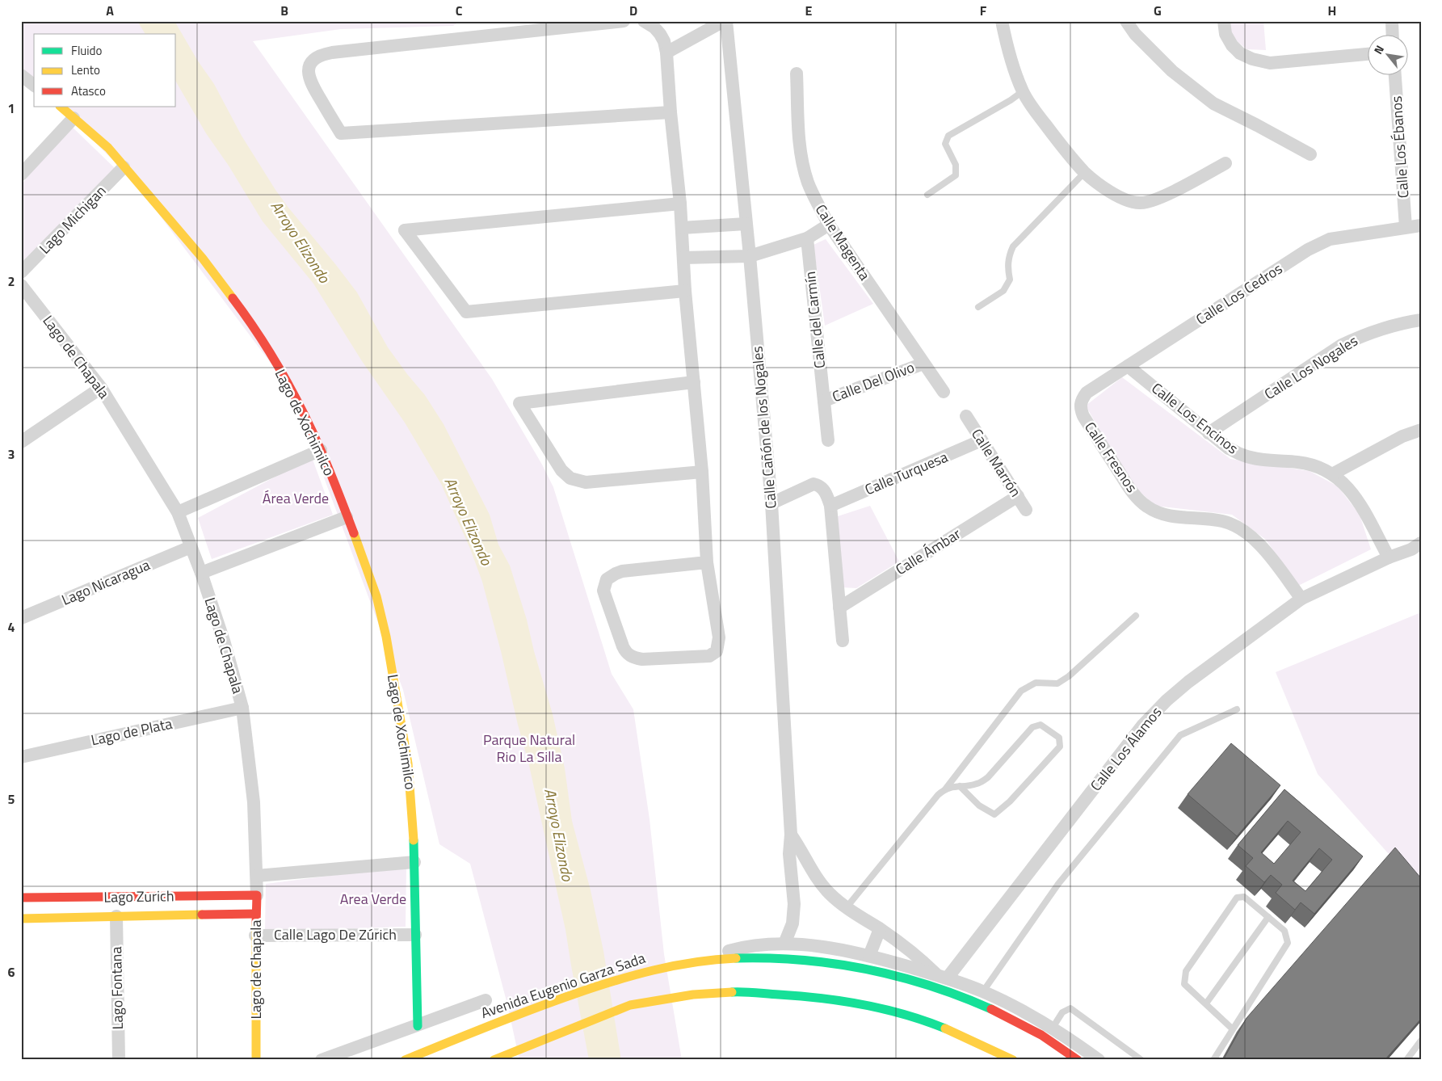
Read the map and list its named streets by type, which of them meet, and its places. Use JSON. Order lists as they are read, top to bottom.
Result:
{
  "streets": {
    "main road": [
      "Lago de Chapala",
      "Lago de Xochimilco",
      "Lago Zurich",
      "Avenida Eugenio Garza Sada"
    ],
    "street": [
      "Calle Los Ébanos",
      "Lago Michigan",
      "Calle Magenta",
      "Calle Los Cedros",
      "Calle del Carmín",
      "Calle Los Nogales",
      "Calle Del Olivo",
      "Calle Los Encinos",
      "Calle Cañón de los Nogales",
      "Calle Fresnos",
      "Calle Marrón",
      "Calle Turquesa",
      "Calle Ámbar",
      "Lago Nicaragua",
      "Lago de Plata",
      "Calle Los Álamos",
      "Calle Lago De Zúrich",
      "Lago Fontana"
    ]
  },
  "crossings": [
    ["Calle Los Ébanos", "Calle Los Cedros"],
    ["Lago Michigan", "Lago de Xochimilco"],
    ["Calle Magenta", "Calle Del Olivo"],
    ["Calle Los Cedros", "Calle Los Encinos"],
    ["Calle Los Cedros", "Calle Fresnos"],
    ["Calle del Carmín", "Calle Del Olivo"],
    ["Lago de Chapala", "Lago Nicaragua"],
    ["Lago de Chapala", "Lago de Plata"],
    ["Lago de Chapala", "Lago Zurich"],
    ["Lago de Chapala", "Calle Lago De Zúrich"],
    ["Calle Los Nogales", "Calle Los Encinos"],
    ["Calle Los Encinos", "Calle Los Álamos"],
    ["Lago de Xochimilco", "Calle Lago De Zúrich"],
    ["Calle Fresnos", "Calle Los Álamos"],
    ["Calle Marrón", "Calle Turquesa"],
    ["Calle Marrón", "Calle Ámbar"],
    ["Lago Zurich", "Lago Fontana"]
  ],
  "water": ["Arroyo Elizondo"],
  "parks": ["Área Verde", "Parque Natural Rio La Silla", "Area Verde"],
  "legend": ["Fluido", "Lento", "Atasco"],
  "north": "top left",
  "grid": {
    "columns": [
      "A",
      "B",
      "C",
      "D",
      "E",
      "F",
      "G",
      "H"
    ],
    "rows": [
      "1",
      "2",
      "3",
      "4",
      "5",
      "6"
    ]
  }
}
